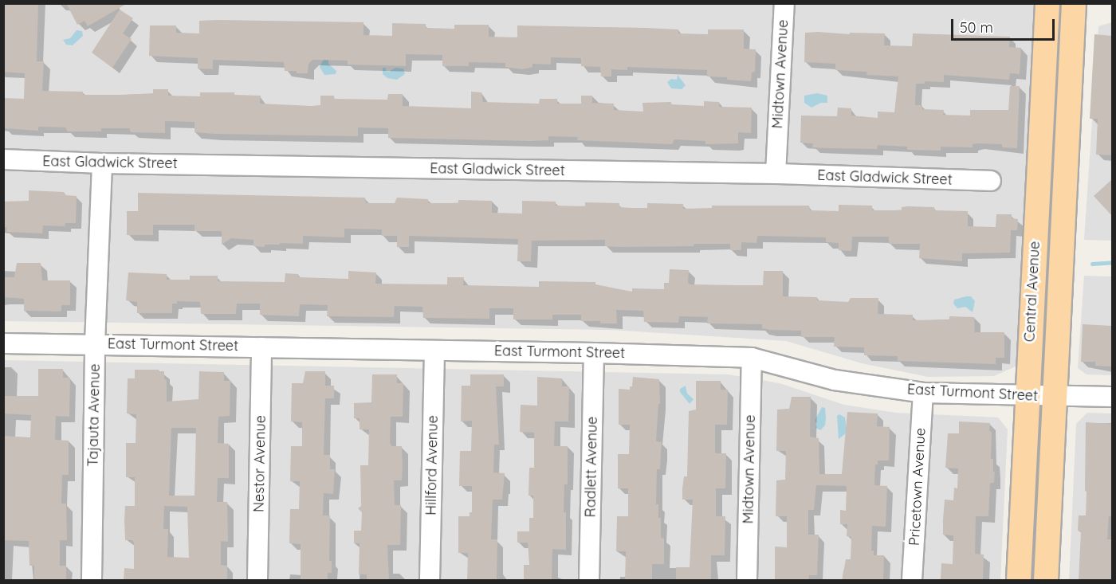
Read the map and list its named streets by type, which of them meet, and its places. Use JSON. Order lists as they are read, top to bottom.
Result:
{
  "streets": {
    "main road": ["Central Avenue"],
    "street": [
      "Midtown Avenue",
      "East Gladwick Street",
      "East Turmont Street",
      "Tajauta Avenue",
      "Nestor Avenue",
      "Hillford Avenue",
      "Radlett Avenue",
      "Pricetown Avenue"
    ]
  },
  "crossings": [
    ["Midtown Avenue", "East Gladwick Street"],
    ["Midtown Avenue", "East Turmont Street"],
    ["East Gladwick Street", "Tajauta Avenue"],
    ["Central Avenue", "East Turmont Street"],
    ["East Turmont Street", "Tajauta Avenue"],
    ["East Turmont Street", "Nestor Avenue"],
    ["East Turmont Street", "Hillford Avenue"],
    ["East Turmont Street", "Radlett Avenue"],
    ["East Turmont Street", "Pricetown Avenue"]
  ],
  "scale_bar": "50 m"
}
